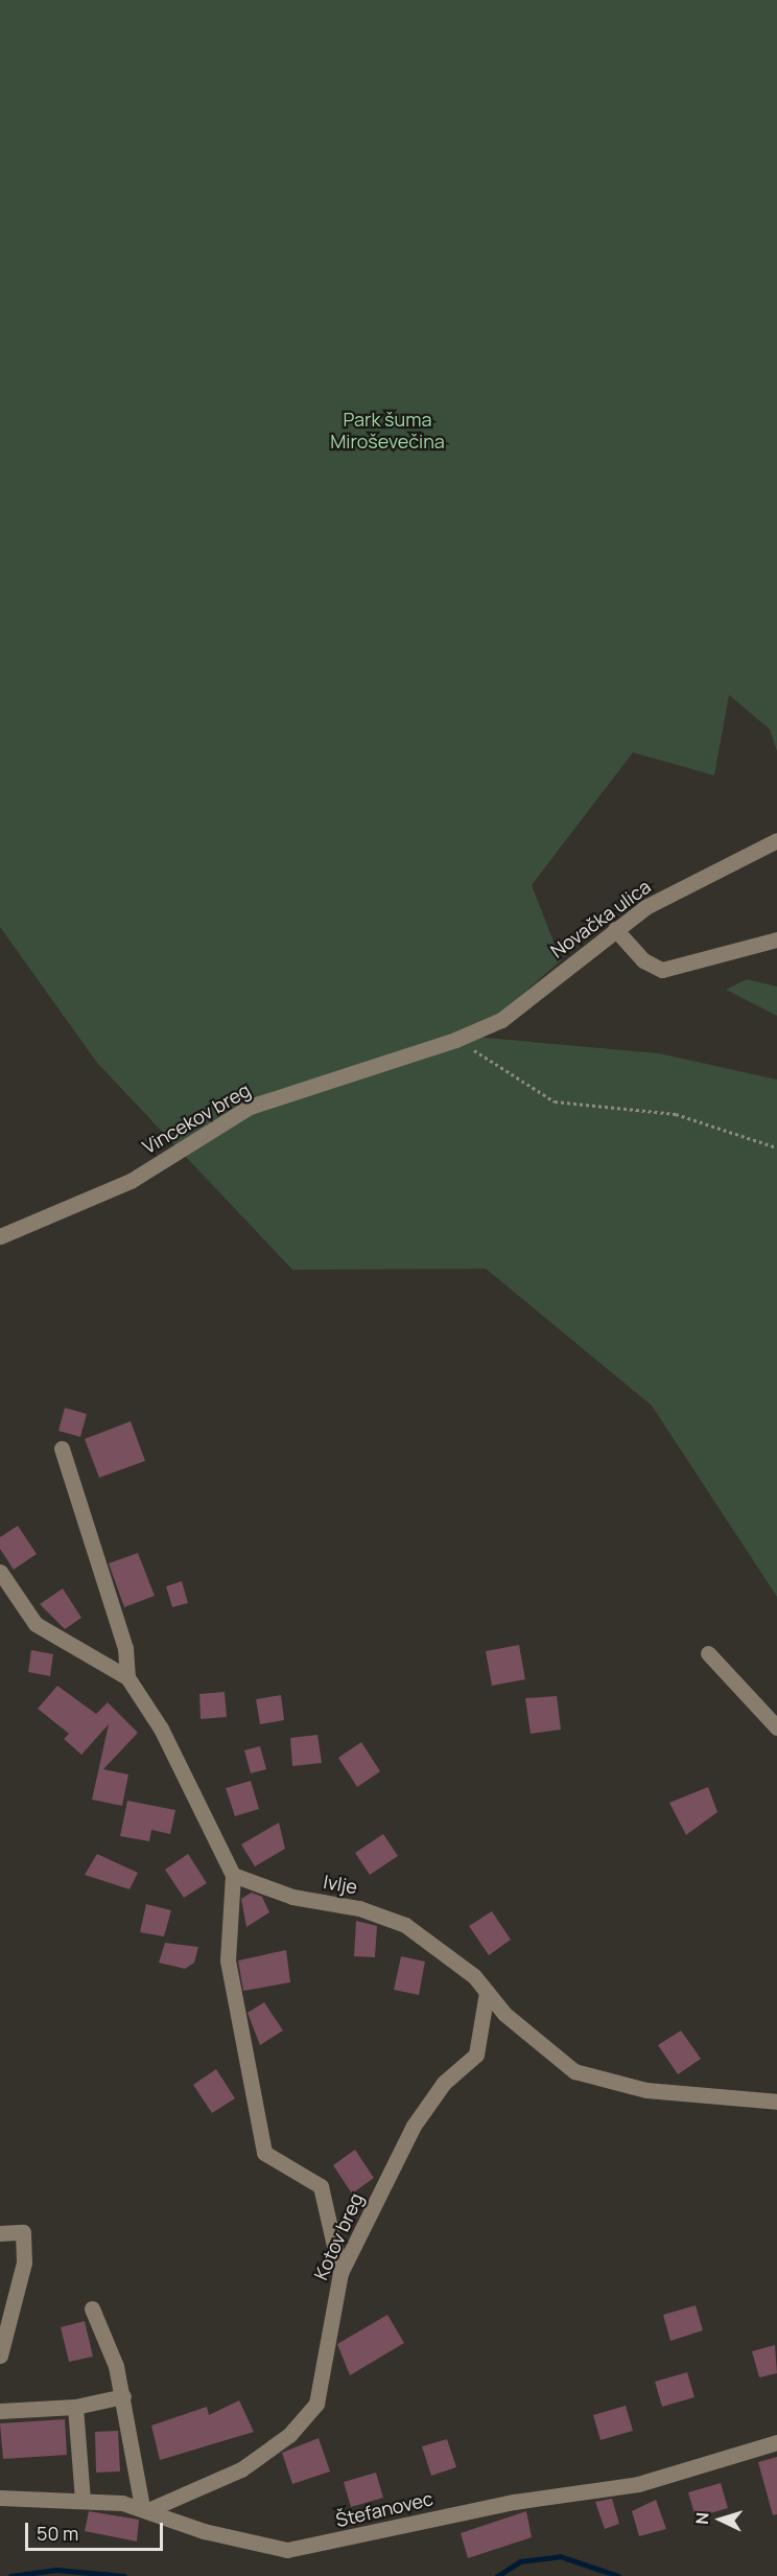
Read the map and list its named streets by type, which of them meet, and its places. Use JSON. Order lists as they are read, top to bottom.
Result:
{
  "streets": {
    "street": [
      "Novačka ulica",
      "Vincekov breg",
      "Ivlje",
      "Kotov breg",
      "Štefanovec"
    ]
  },
  "crossings": [
    ["Novačka ulica", "Vincekov breg"],
    ["Ivlje", "Kotov breg"],
    ["Kotov breg", "Štefanovec"]
  ],
  "parks": ["Park šuma Miroševečina"],
  "scale_bar": "50 m",
  "north": "left"
}
